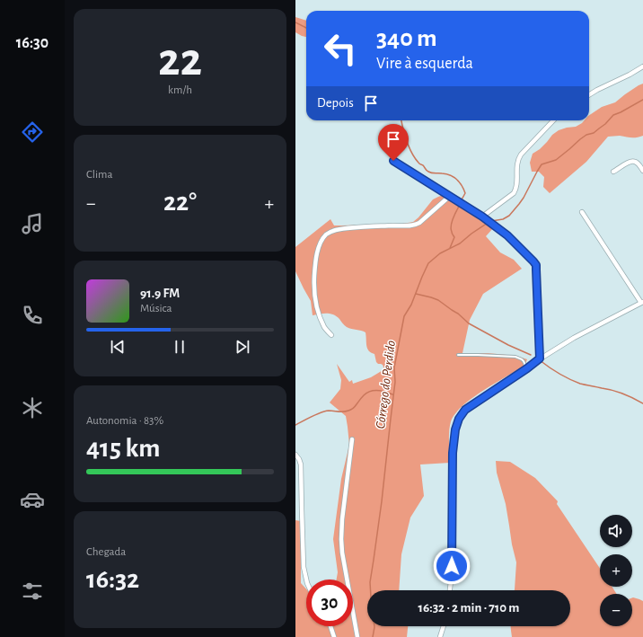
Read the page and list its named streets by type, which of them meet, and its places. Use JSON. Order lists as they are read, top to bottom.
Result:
{
  "water": ["Córrego do Perdido"],
  "page": {
    "tabs": "16:30",
    "tile": [
      ["22", "km/h"],
      "Clima",
      ["Autonomia · 83%", "415 km"],
      ["Chegada", "16:32"]
    ],
    "turn": ["340 m", "Vire à esquerda"],
    "then": "Depois",
    "heat": ["−", "22°", "+"],
    "song": ["91.9 FM", "Música"],
    "map_buttons": ["+", "−"],
    "limit": "30",
    "trip": "16:32 · 2 min · 710 m"
  }
}
